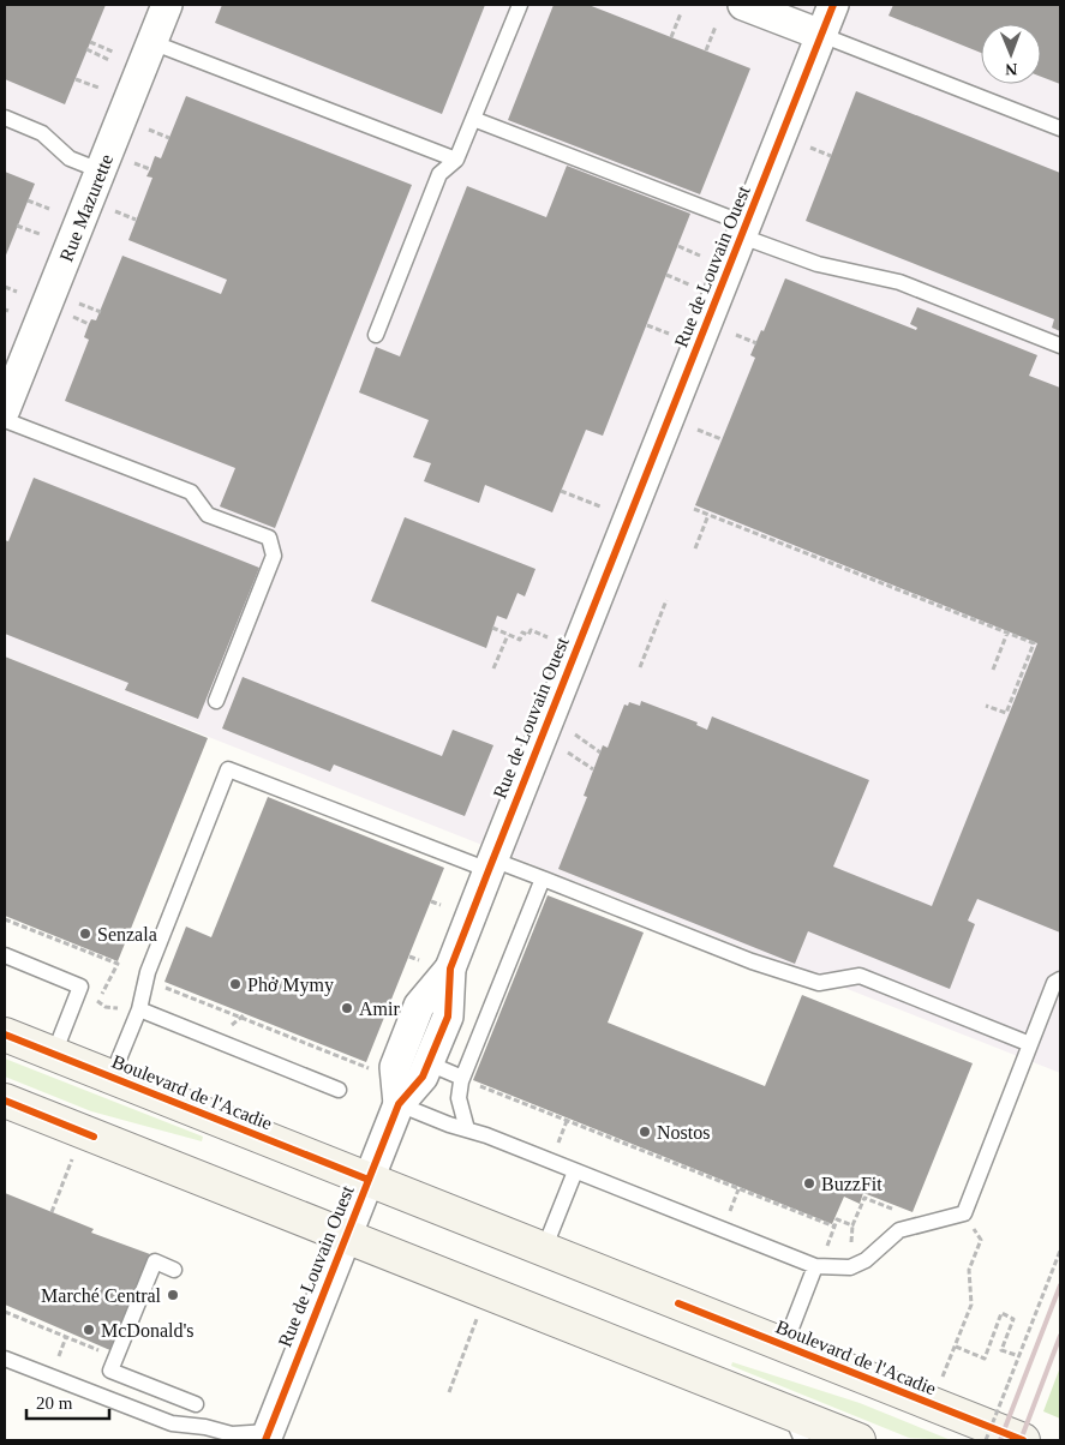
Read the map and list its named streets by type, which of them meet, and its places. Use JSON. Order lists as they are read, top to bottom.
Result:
{
  "streets": {
    "main road": ["Boulevard de l'Acadie"],
    "street": ["Rue Mazurette", "Rue de Louvain Ouest"]
  },
  "crossings": [
    ["Rue de Louvain Ouest", "Boulevard de l'Acadie"]
  ],
  "places": [
    "Senzala",
    "Phở Mymy",
    "Amir",
    "Nostos",
    "BuzzFit",
    "Marché Central",
    "McDonald's"
  ],
  "scale_bar": "20 m",
  "north": "bottom"
}
